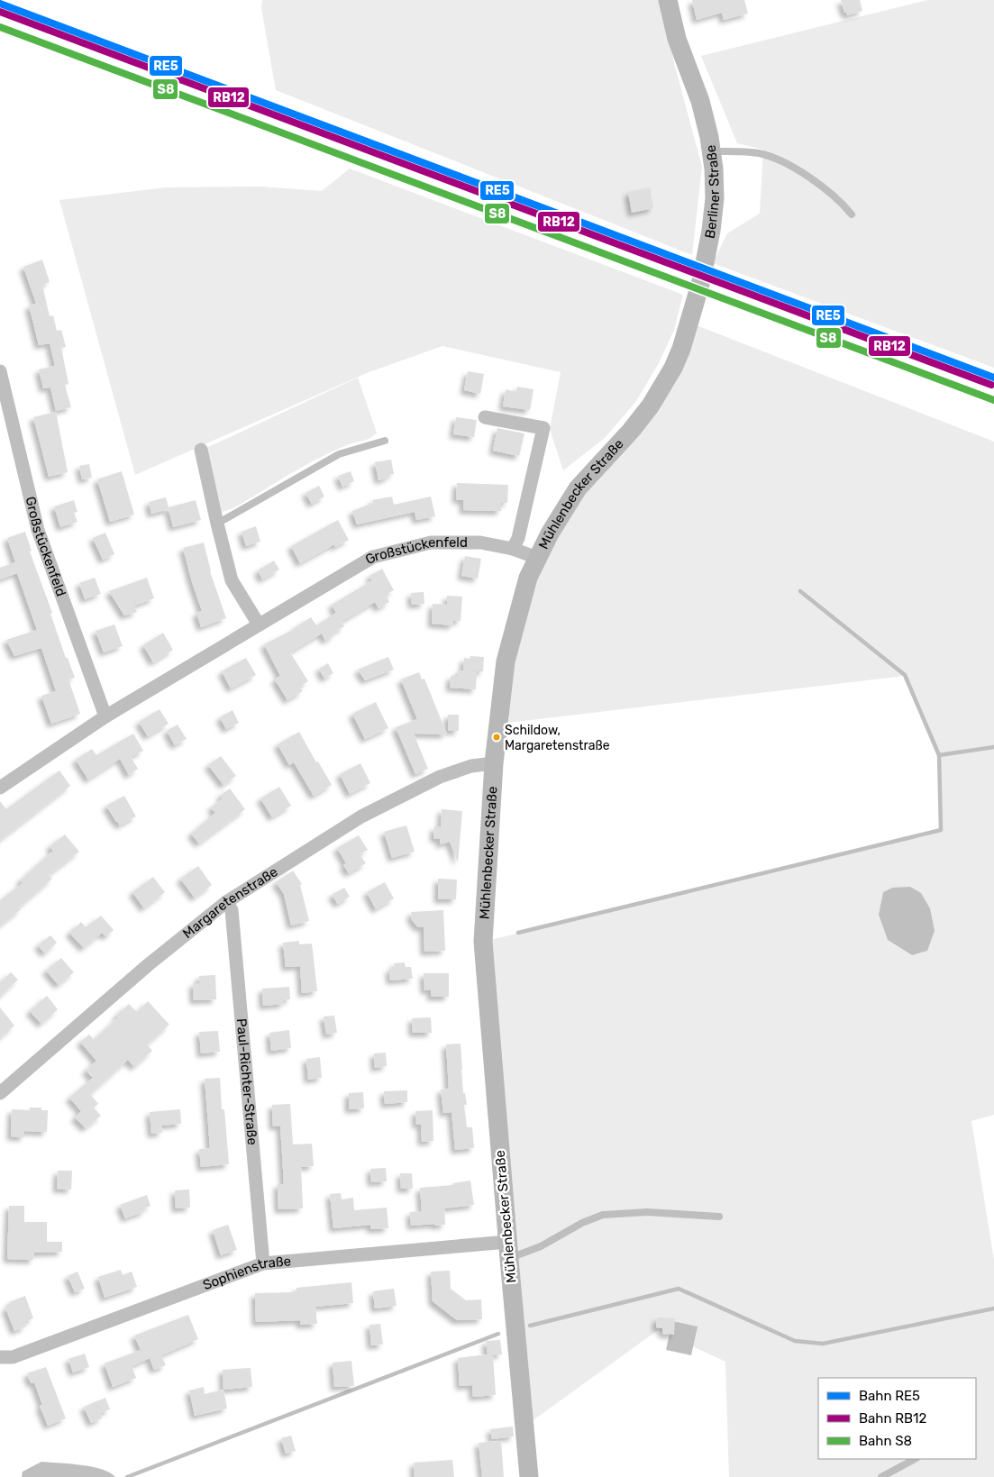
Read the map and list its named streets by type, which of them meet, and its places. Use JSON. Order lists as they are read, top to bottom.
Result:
{
  "streets": {
    "main road": ["Berliner Straße", "Mühlenbecker Straße"],
    "street": [
      "Großstückenfeld",
      "Margaretenstraße",
      "Paul-Richter-Straße",
      "Sophienstraße"
    ]
  },
  "crossings": [
    ["Berliner Straße", "Mühlenbecker Straße"],
    ["Mühlenbecker Straße", "Großstückenfeld"],
    ["Mühlenbecker Straße", "Margaretenstraße"],
    ["Mühlenbecker Straße", "Sophienstraße"],
    ["Margaretenstraße", "Paul-Richter-Straße"],
    ["Paul-Richter-Straße", "Sophienstraße"]
  ],
  "places": ["Schildow, Margaretenstraße"],
  "lines": ["rail line RE5", "rail line RB12", "rail line S8"],
  "legend": ["Bahn RE5", "Bahn RB12", "Bahn S8"]
}
